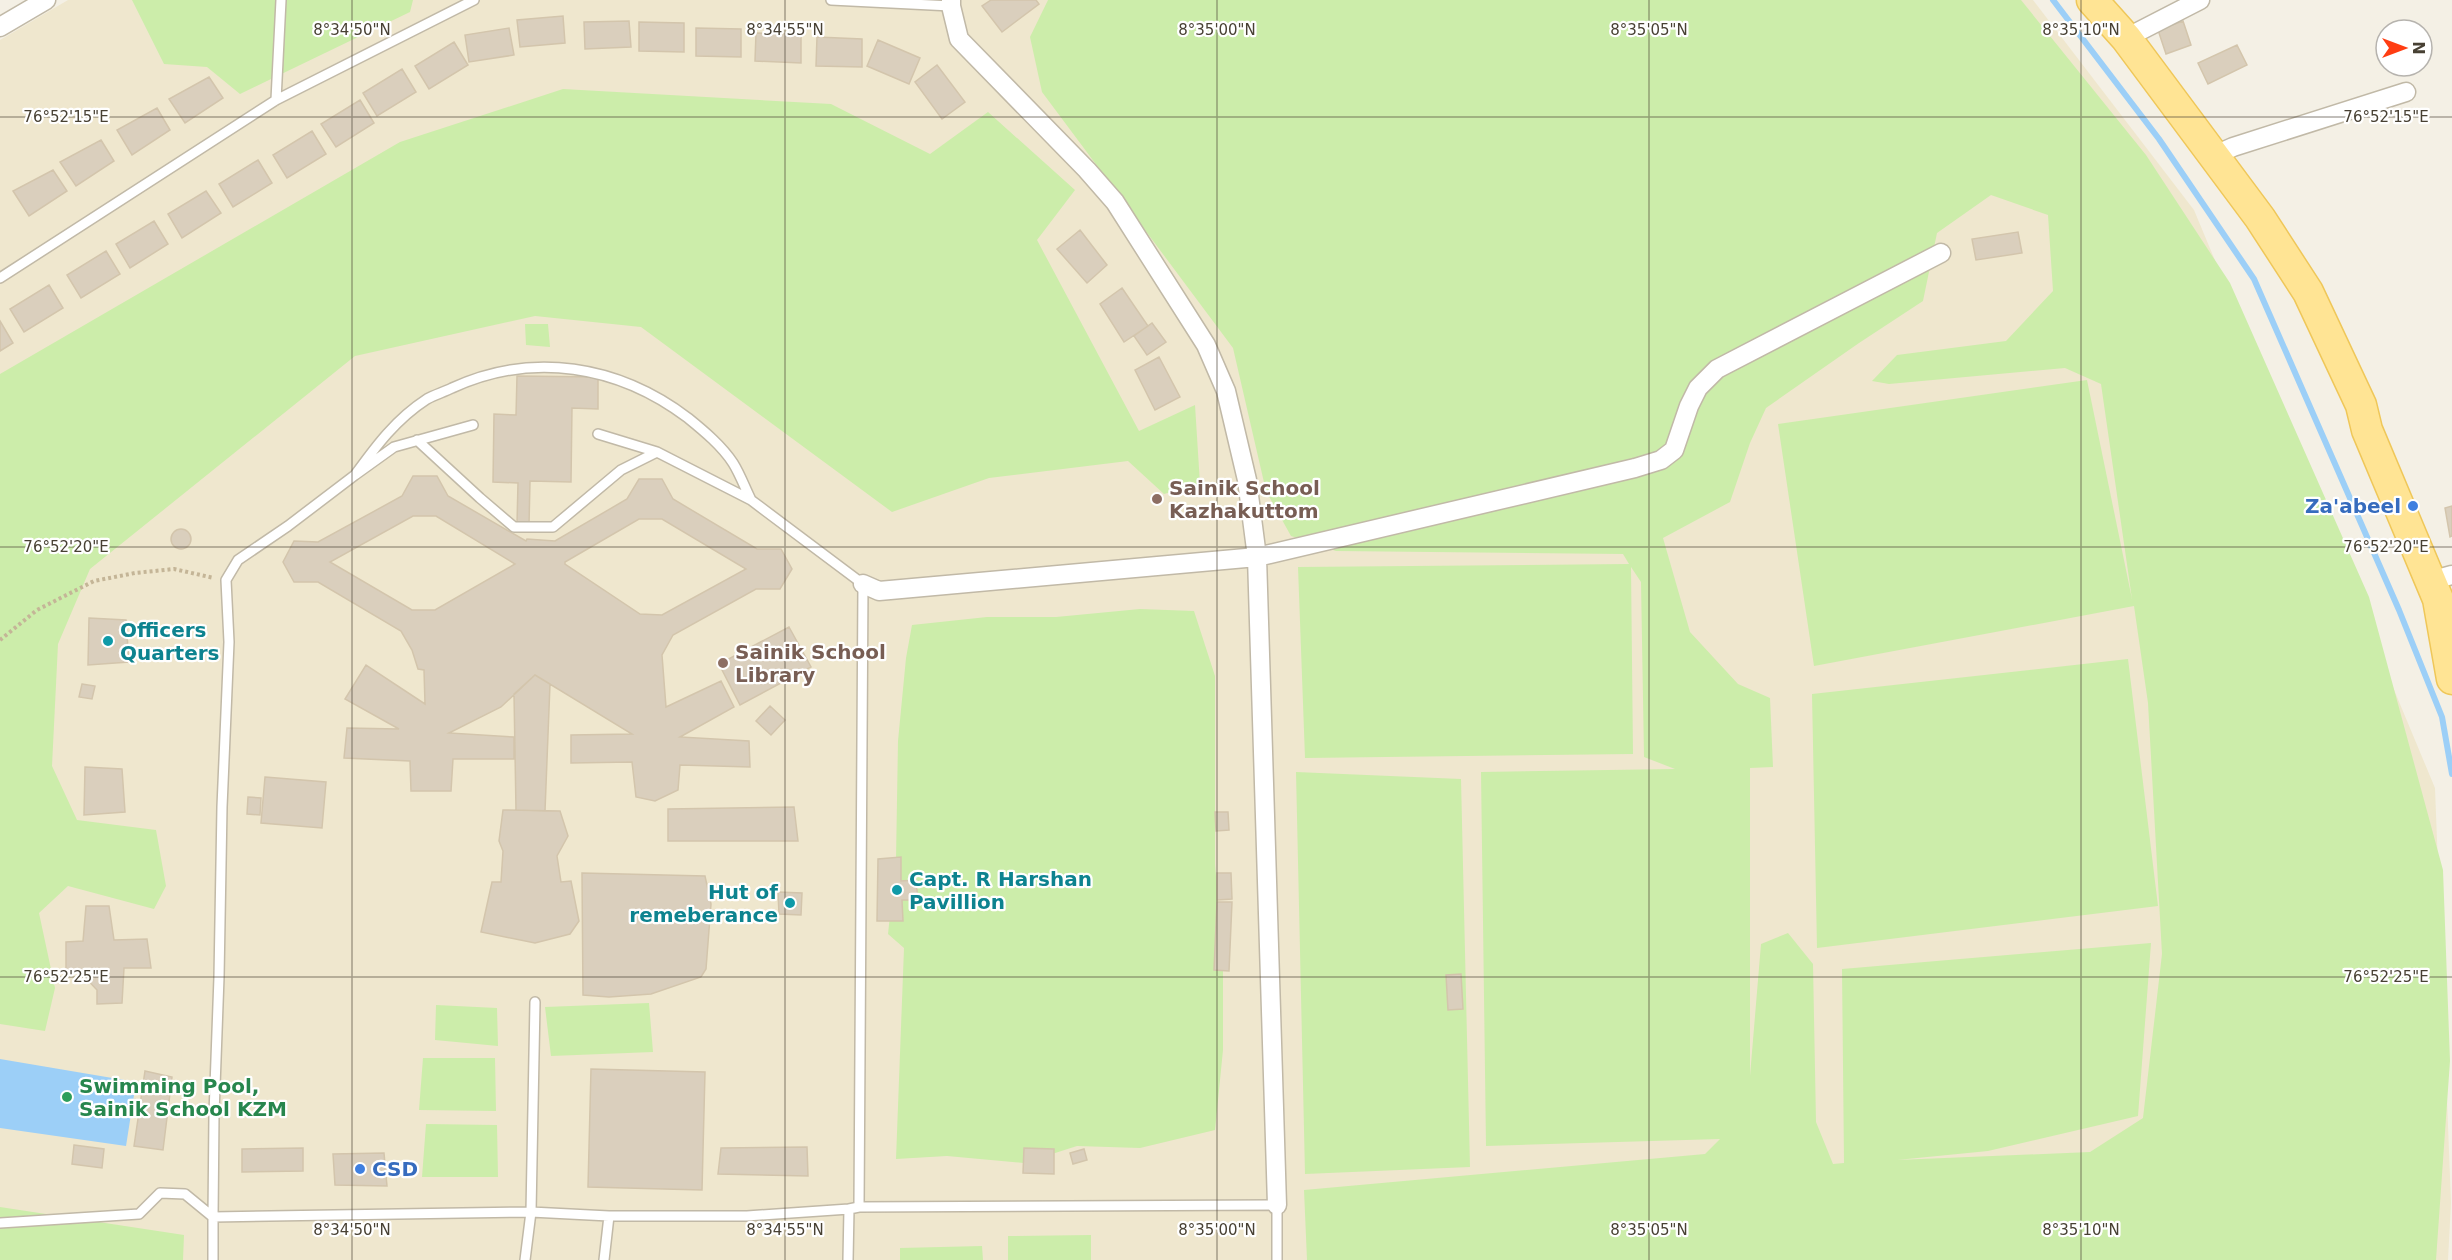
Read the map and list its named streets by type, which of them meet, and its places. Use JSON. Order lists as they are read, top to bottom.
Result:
{
  "places": [
    "Sainik School Kazhakuttom",
    "Za'abeel",
    "Officers Quarters",
    "Sainik School Library",
    "Capt. R Harshan Pavillion",
    "Hut of remeberance",
    "Swimming Pool, Sainik School KZM",
    "CSD"
  ],
  "north": "right",
  "coordinates": [
    "8°34'50\"N",
    "8°34'55\"N",
    "8°35'00\"N",
    "8°35'05\"N",
    "8°35'10\"N",
    "76°52'15\"E",
    "76°52'20\"E",
    "76°52'25\"E"
  ]
}
